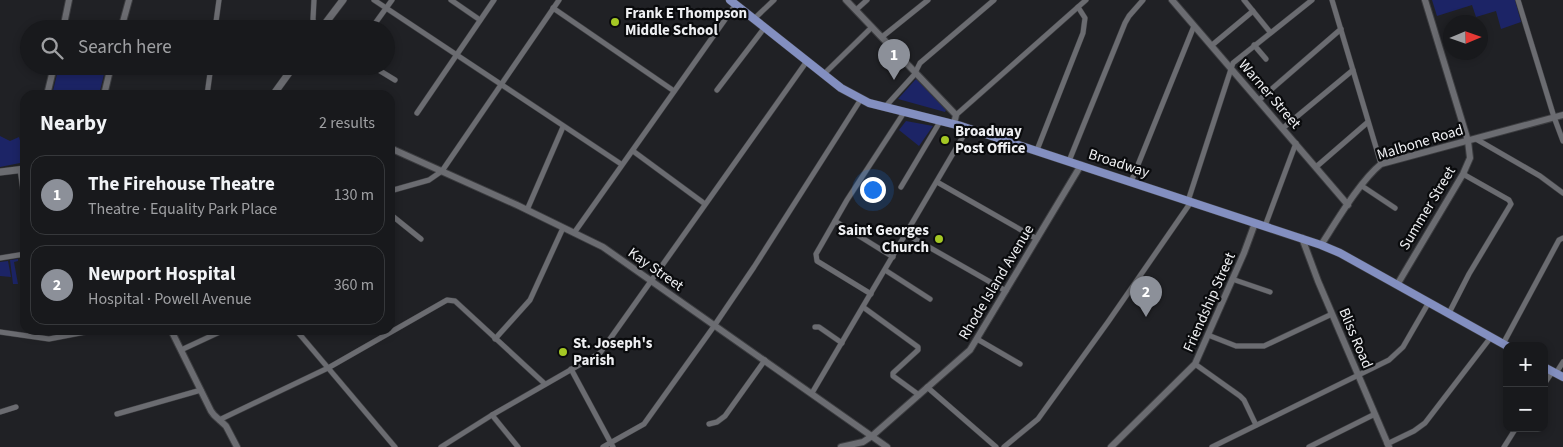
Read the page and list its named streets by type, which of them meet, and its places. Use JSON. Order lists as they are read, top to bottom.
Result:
{
  "streets": {
    "main road": ["Broadway"],
    "street": [
      "Warner Street",
      "Malbone Road",
      "Summer Street",
      "Kay Street",
      "Rhode Island Avenue",
      "Friendship Street",
      "Bliss Road"
    ]
  },
  "crossings": [
    ["Warner Street", "Malbone Road"],
    ["Malbone Road", "Broadway"],
    ["Malbone Road", "Summer Street"],
    ["Broadway", "Summer Street"],
    ["Broadway", "Rhode Island Avenue"],
    ["Broadway", "Friendship Street"],
    ["Broadway", "Bliss Road"],
    ["Kay Street", "Rhode Island Avenue"]
  ],
  "places": [
    "Frank E Thompson Middle School",
    "Broadway Post Office",
    "Saint Georges Church",
    "St. Joseph's Parish"
  ],
  "north": "right",
  "page": {
    "search": "Search here",
    "pins": ["1", "2"],
    "heading": ["Nearby", "2 results"],
    "list": [
      {
        "mark": "1",
        "name": "The Firehouse Theatre",
        "note": "Theatre · Equality Park Place",
        "value": "130 m"
      },
      {
        "mark": "2",
        "name": "Newport Hospital",
        "note": "Hospital · Powell Avenue",
        "value": "360 m"
      }
    ],
    "map_buttons": ["+", "−"]
  }
}
